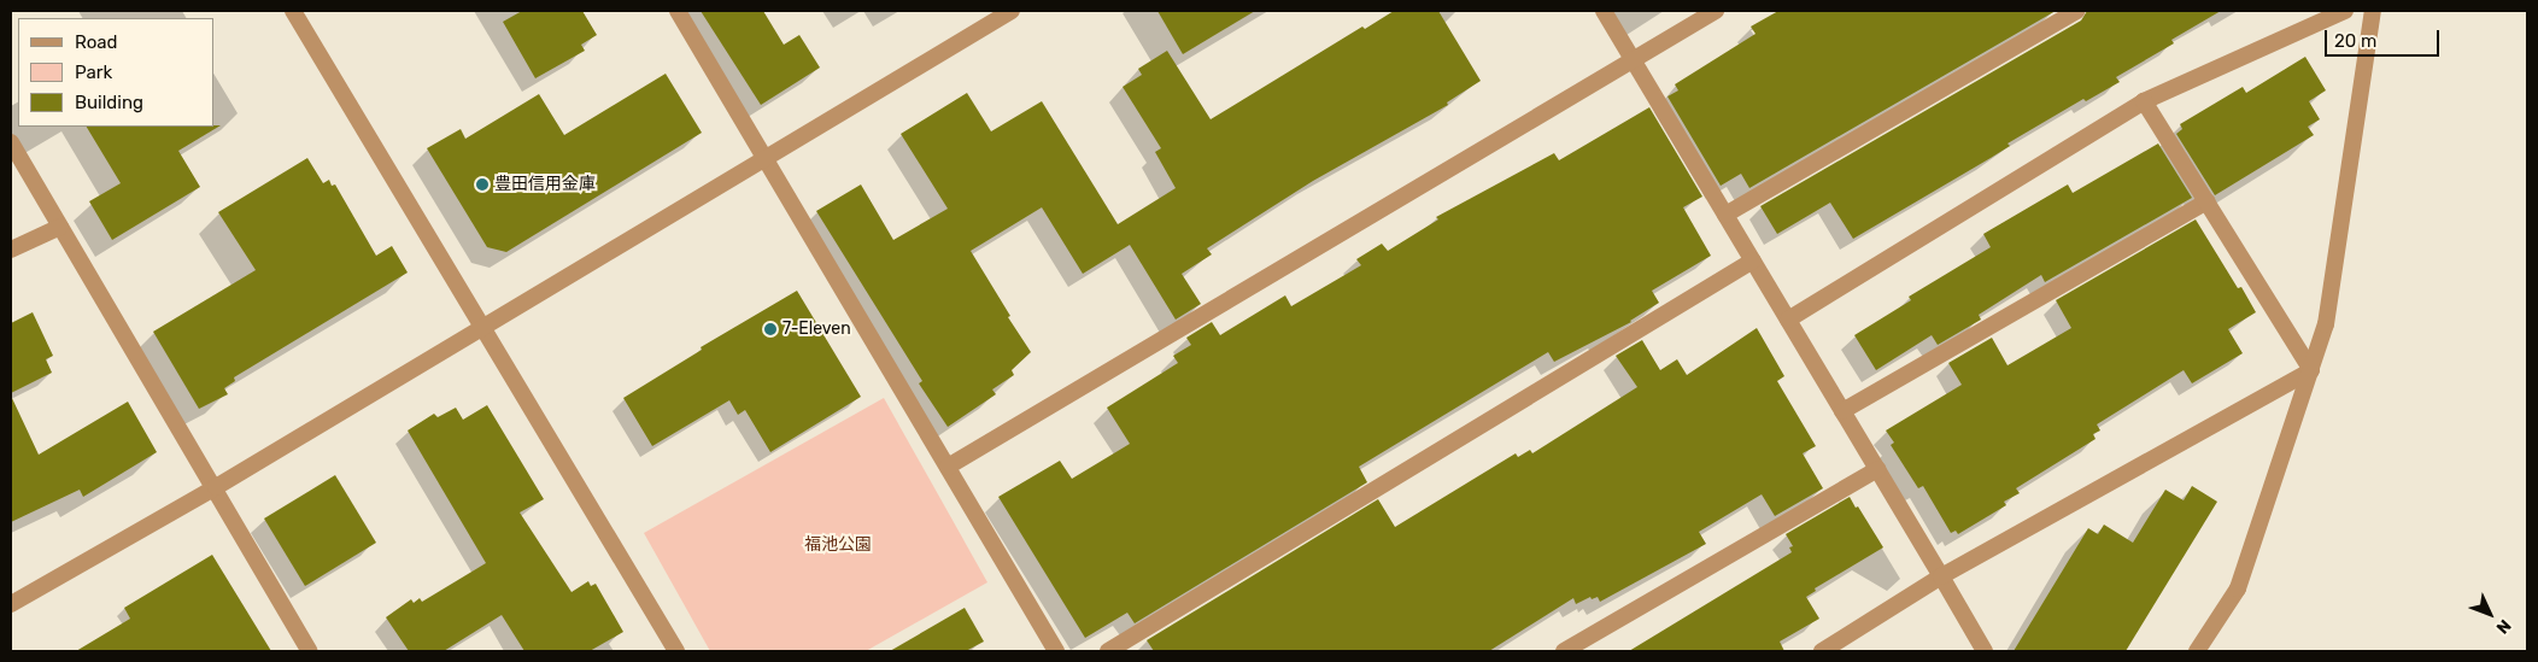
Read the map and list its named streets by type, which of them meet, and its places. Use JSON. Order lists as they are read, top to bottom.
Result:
{
  "parks": ["福池公園"],
  "places": ["豊田信用金庫", "7-Eleven"],
  "legend": ["Road", "Park", "Building"],
  "scale_bar": "20 m",
  "north": "bottom right"
}
